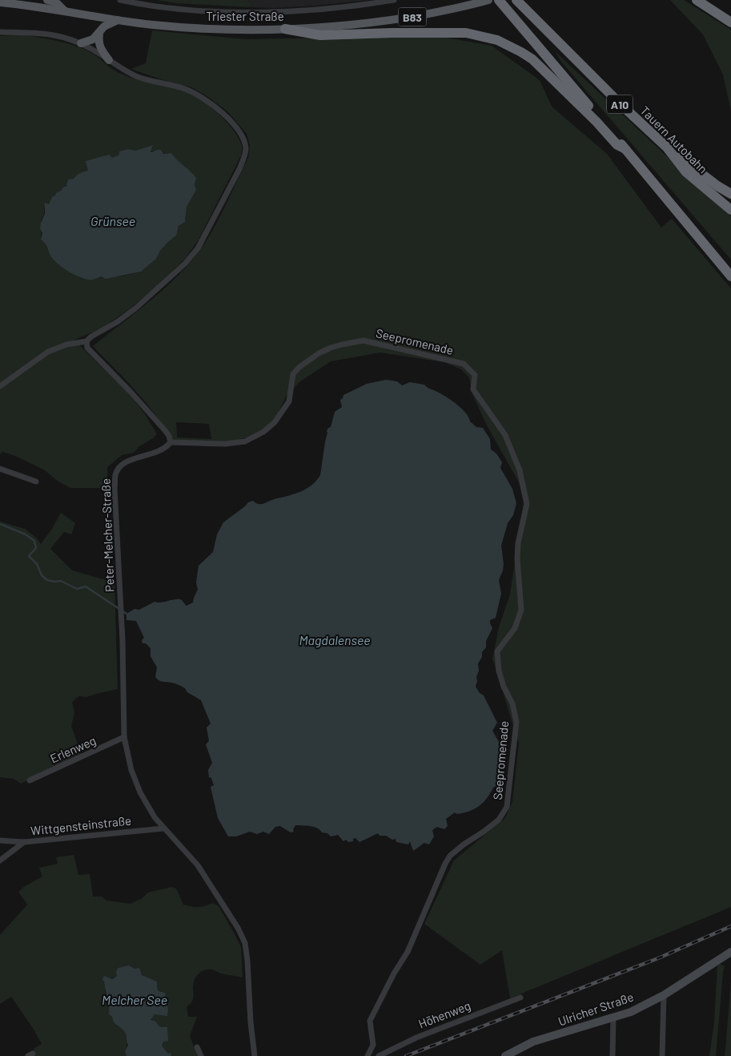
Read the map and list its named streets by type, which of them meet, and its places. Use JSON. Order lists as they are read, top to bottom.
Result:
{
  "streets": {
    "highway": ["A10", "Tauern Autobahn"],
    "main road": ["Triester Straße", "B83"],
    "street": [
      "Seepromenade",
      "Peter-Melcher-Straße",
      "Erlenweg",
      "Wittgensteinstraße",
      "Ulricher Straße",
      "Höhenweg"
    ]
  },
  "crossings": [
    ["Seepromenade", "Peter-Melcher-Straße"],
    ["Peter-Melcher-Straße", "Erlenweg"],
    ["Peter-Melcher-Straße", "Wittgensteinstraße"]
  ],
  "water": ["Grünsee", "Magdalensee", "Melcher See"]
}
